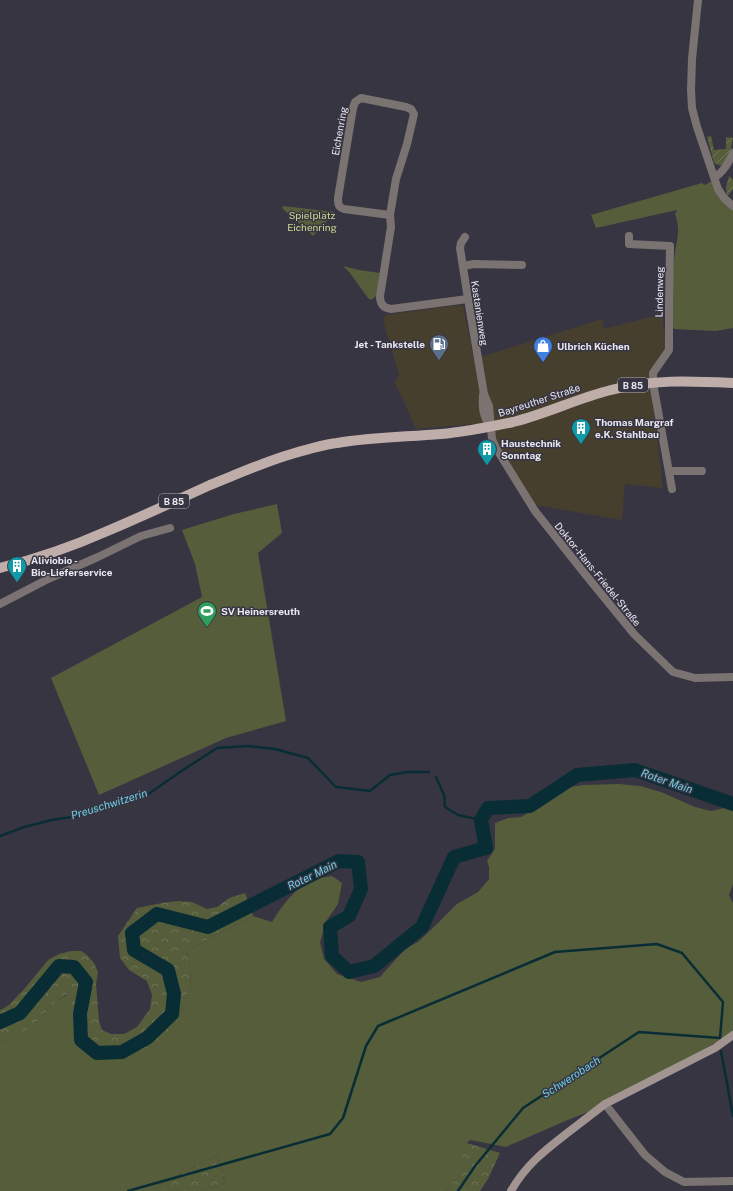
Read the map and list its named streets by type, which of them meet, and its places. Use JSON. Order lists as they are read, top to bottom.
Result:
{
  "streets": {
    "main road": ["B 85", "Bayreuther Straße"],
    "street": [
      "Eichenring",
      "Lindenweg",
      "Kastanienweg",
      "Doktor-Hans-Friedel-Straße"
    ]
  },
  "crossings": [
    ["Eichenring", "Kastanienweg"],
    ["Lindenweg", "Bayreuther Straße"],
    ["Kastanienweg", "Bayreuther Straße"],
    ["Kastanienweg", "Doktor-Hans-Friedel-Straße"],
    ["Bayreuther Straße", "Doktor-Hans-Friedel-Straße"]
  ],
  "water": ["Roter Main", "Preuschwitzerin", "Schwerobach"],
  "parks": ["Spielplatz Eichenring"],
  "places": {
    "fuel station": ["Jet - Tankstelle"],
    "shop": ["Ulbrich Küchen"],
    "building": ["Thomas Margraf e.K. Stahlbau", "Haustechnik Sonntag", "Aliviobio - Bio-Lieferservice"],
    "sports": ["SV Heinersreuth"]
  }
}
